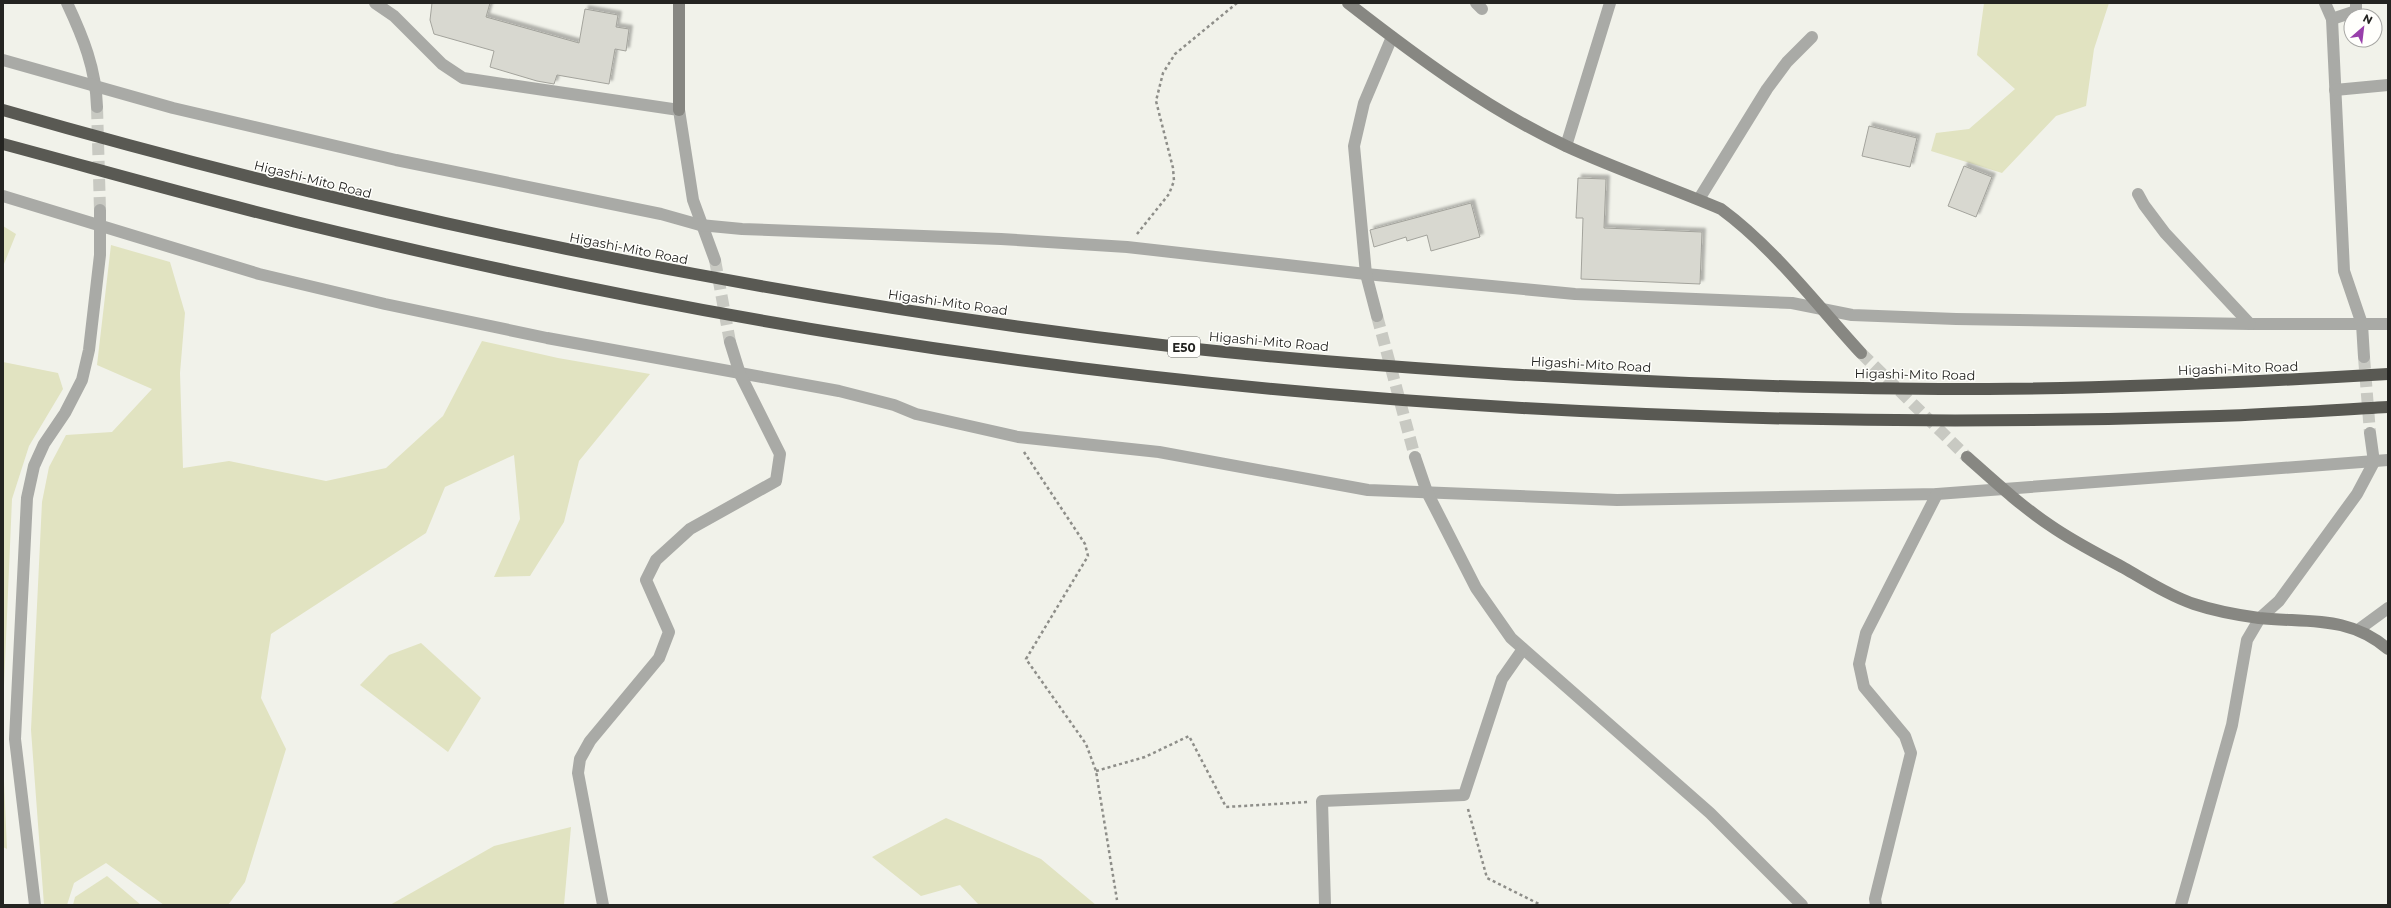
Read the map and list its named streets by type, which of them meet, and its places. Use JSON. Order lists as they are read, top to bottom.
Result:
{
  "streets": {
    "highway": ["Higashi-Mito Road", "E50"]
  },
  "north": "top right"
}
